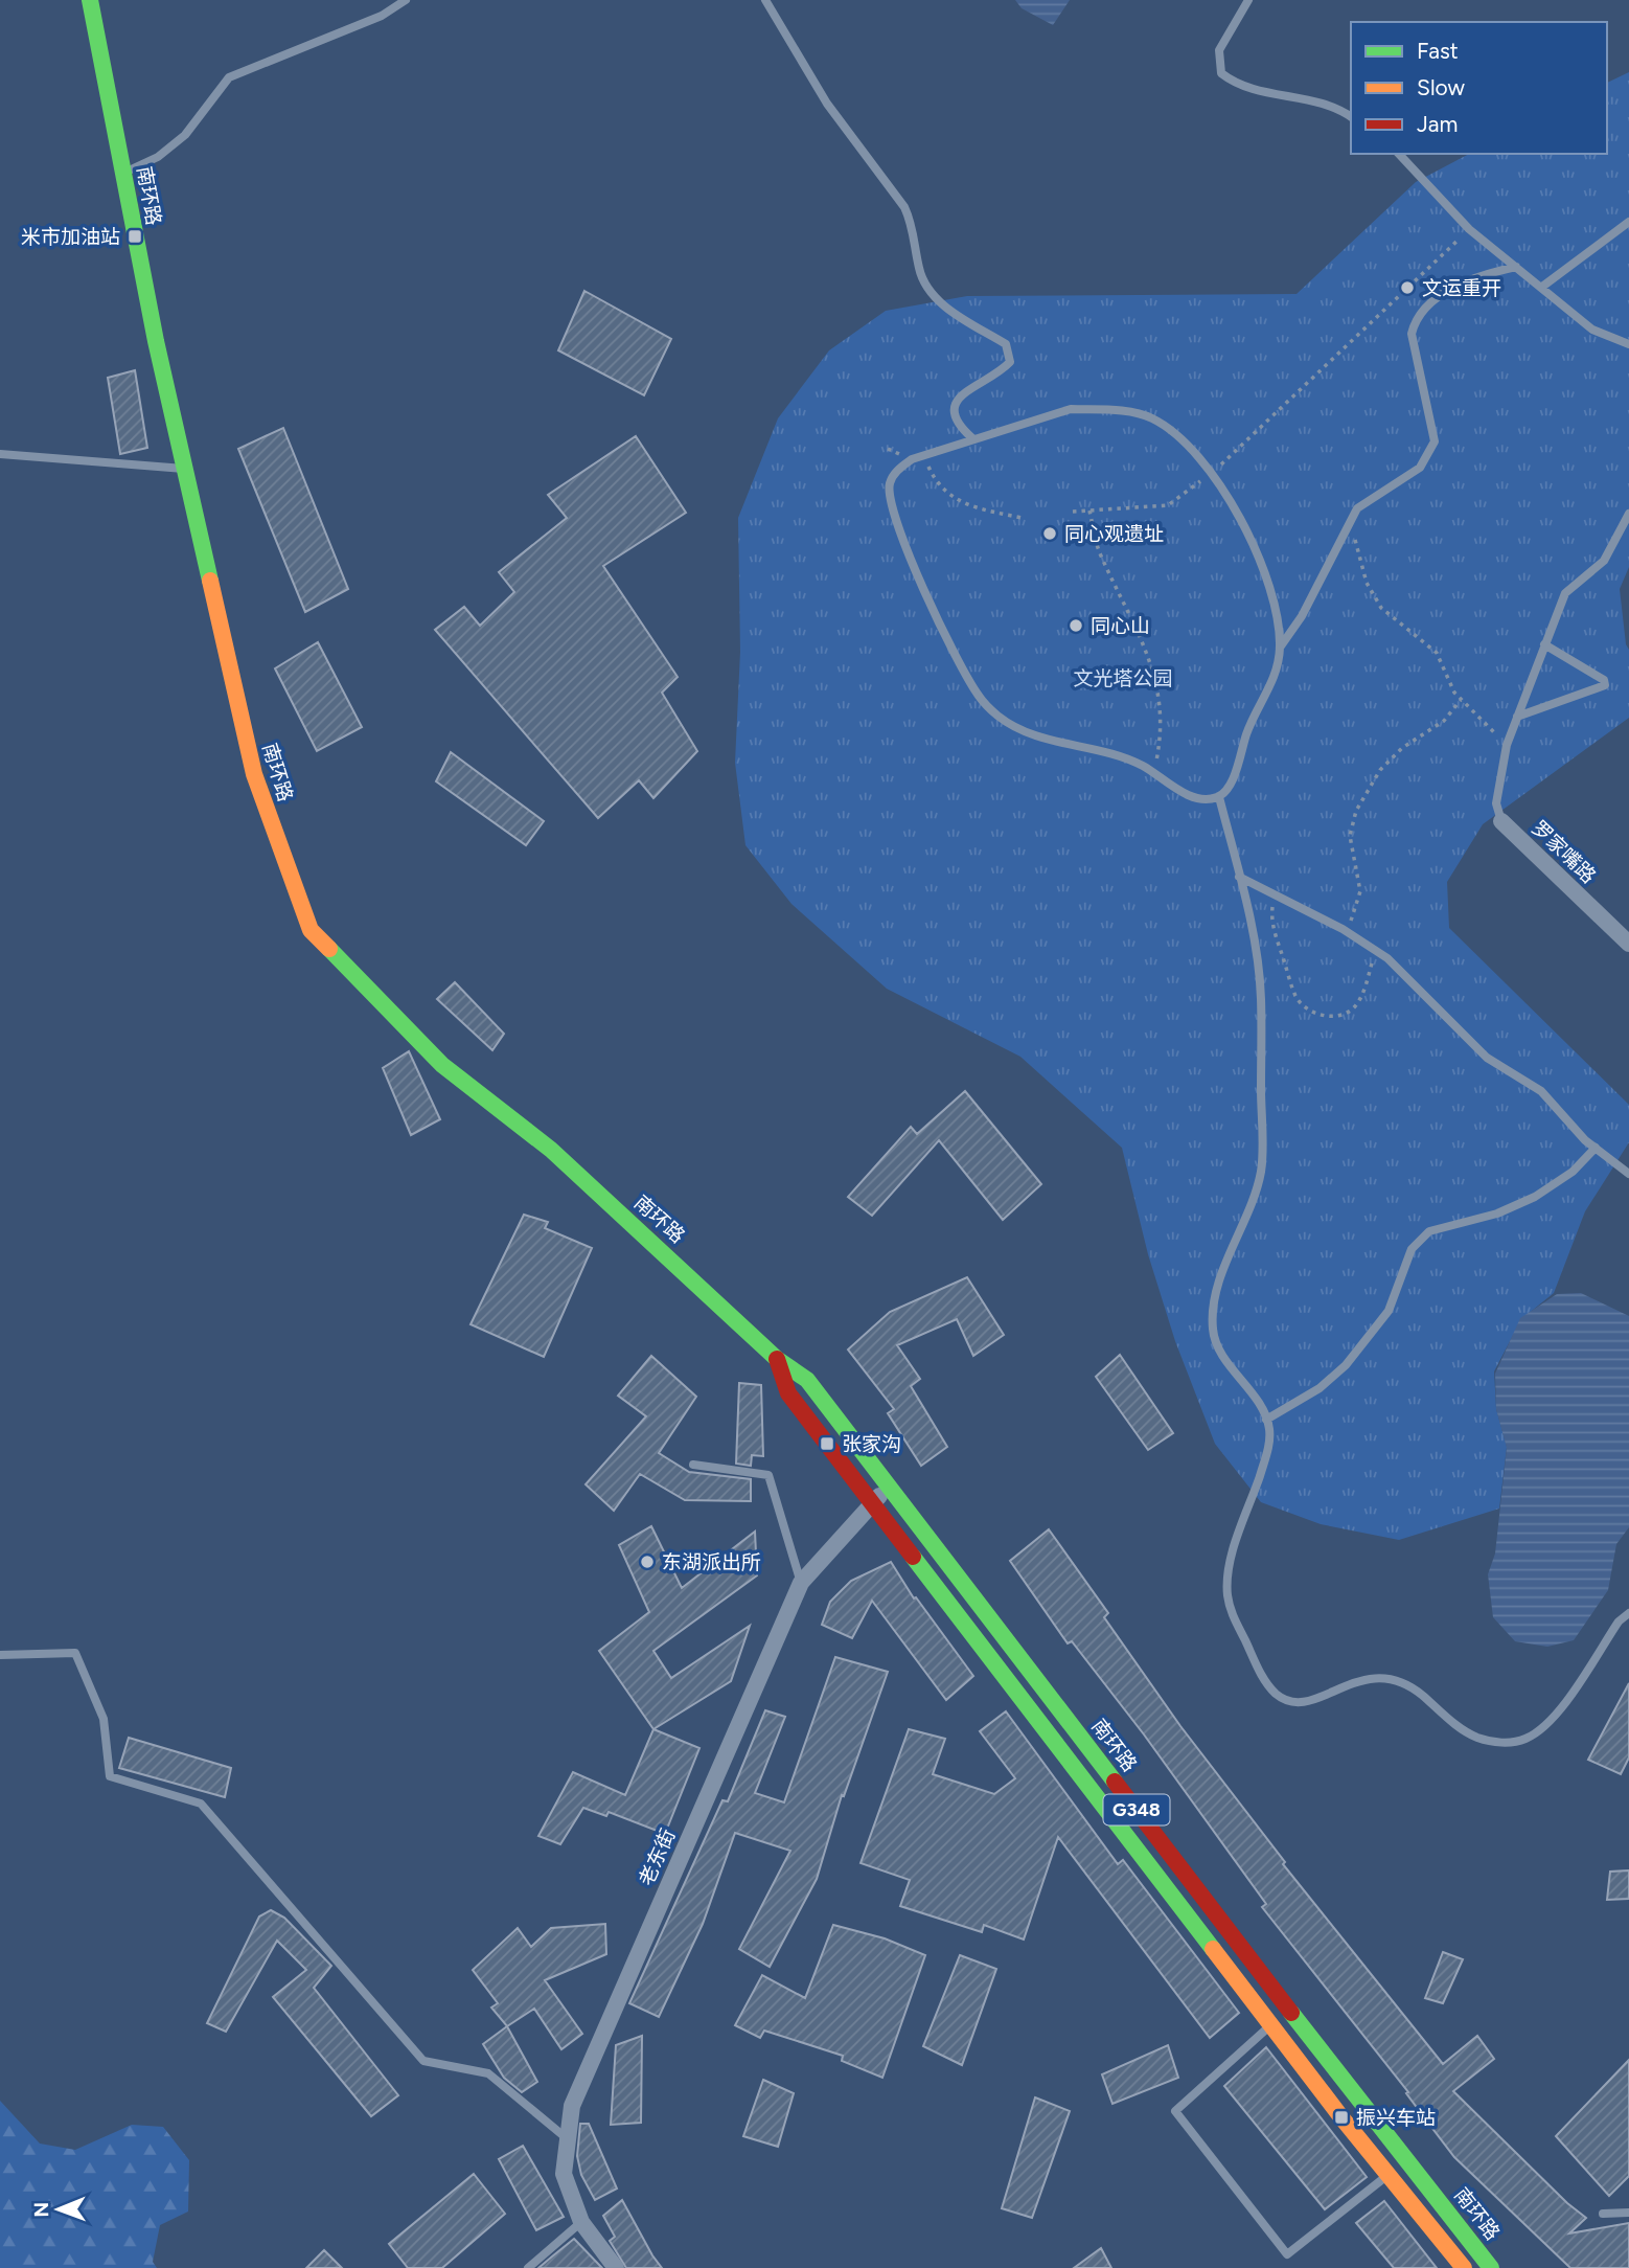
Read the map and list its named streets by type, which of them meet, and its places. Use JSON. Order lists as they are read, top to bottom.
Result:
{
  "streets": {
    "main road": ["南环路", "G348"],
    "street": ["罗家嘴路", "老东街"]
  },
  "crossings": [
    ["南环路", "老东街"]
  ],
  "parks": ["文光塔公园"],
  "places": {
    "transit": ["米市加油站", "张家沟", "振兴车站"],
    "other": [
      "文运重开",
      "同心观遗址",
      "同心山",
      "东湖派出所"
    ]
  },
  "legend": ["Fast", "Slow", "Jam"],
  "north": "left"
}
